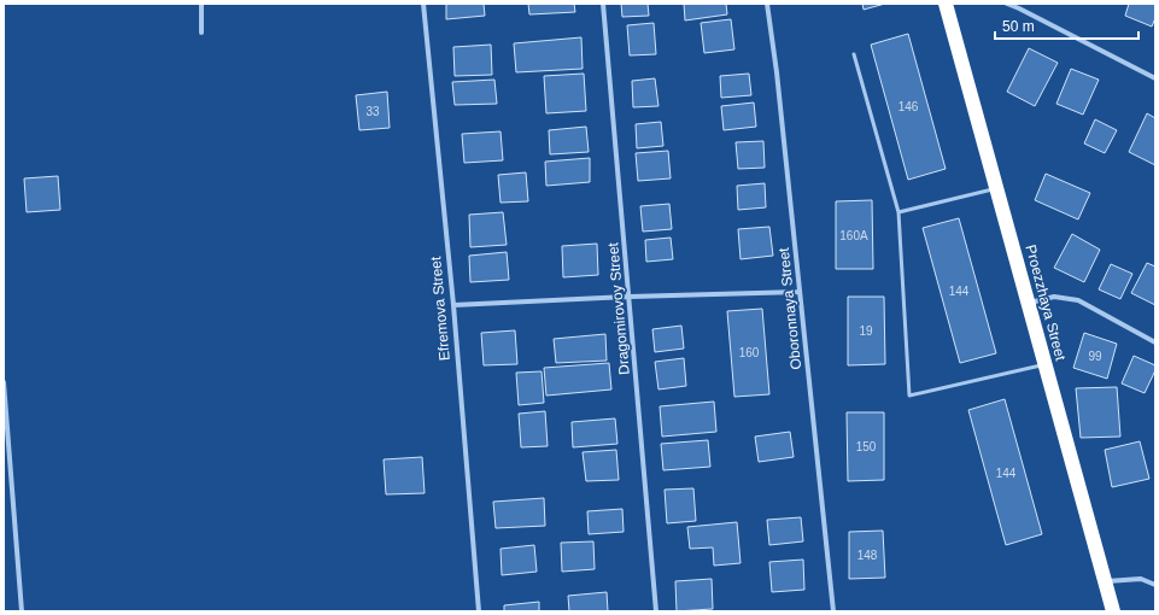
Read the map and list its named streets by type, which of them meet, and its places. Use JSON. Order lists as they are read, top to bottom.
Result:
{
  "streets": {
    "highway": ["Proezzhaya Street"],
    "street": ["Efremova Street", "Dragomirovoy Street", "Oboronnaya Street"]
  },
  "house_numbers": [
    "146",
    "33",
    "160А",
    "144",
    "19",
    "160",
    "99",
    "150",
    "144",
    "148"
  ],
  "scale_bar": "50 m"
}
